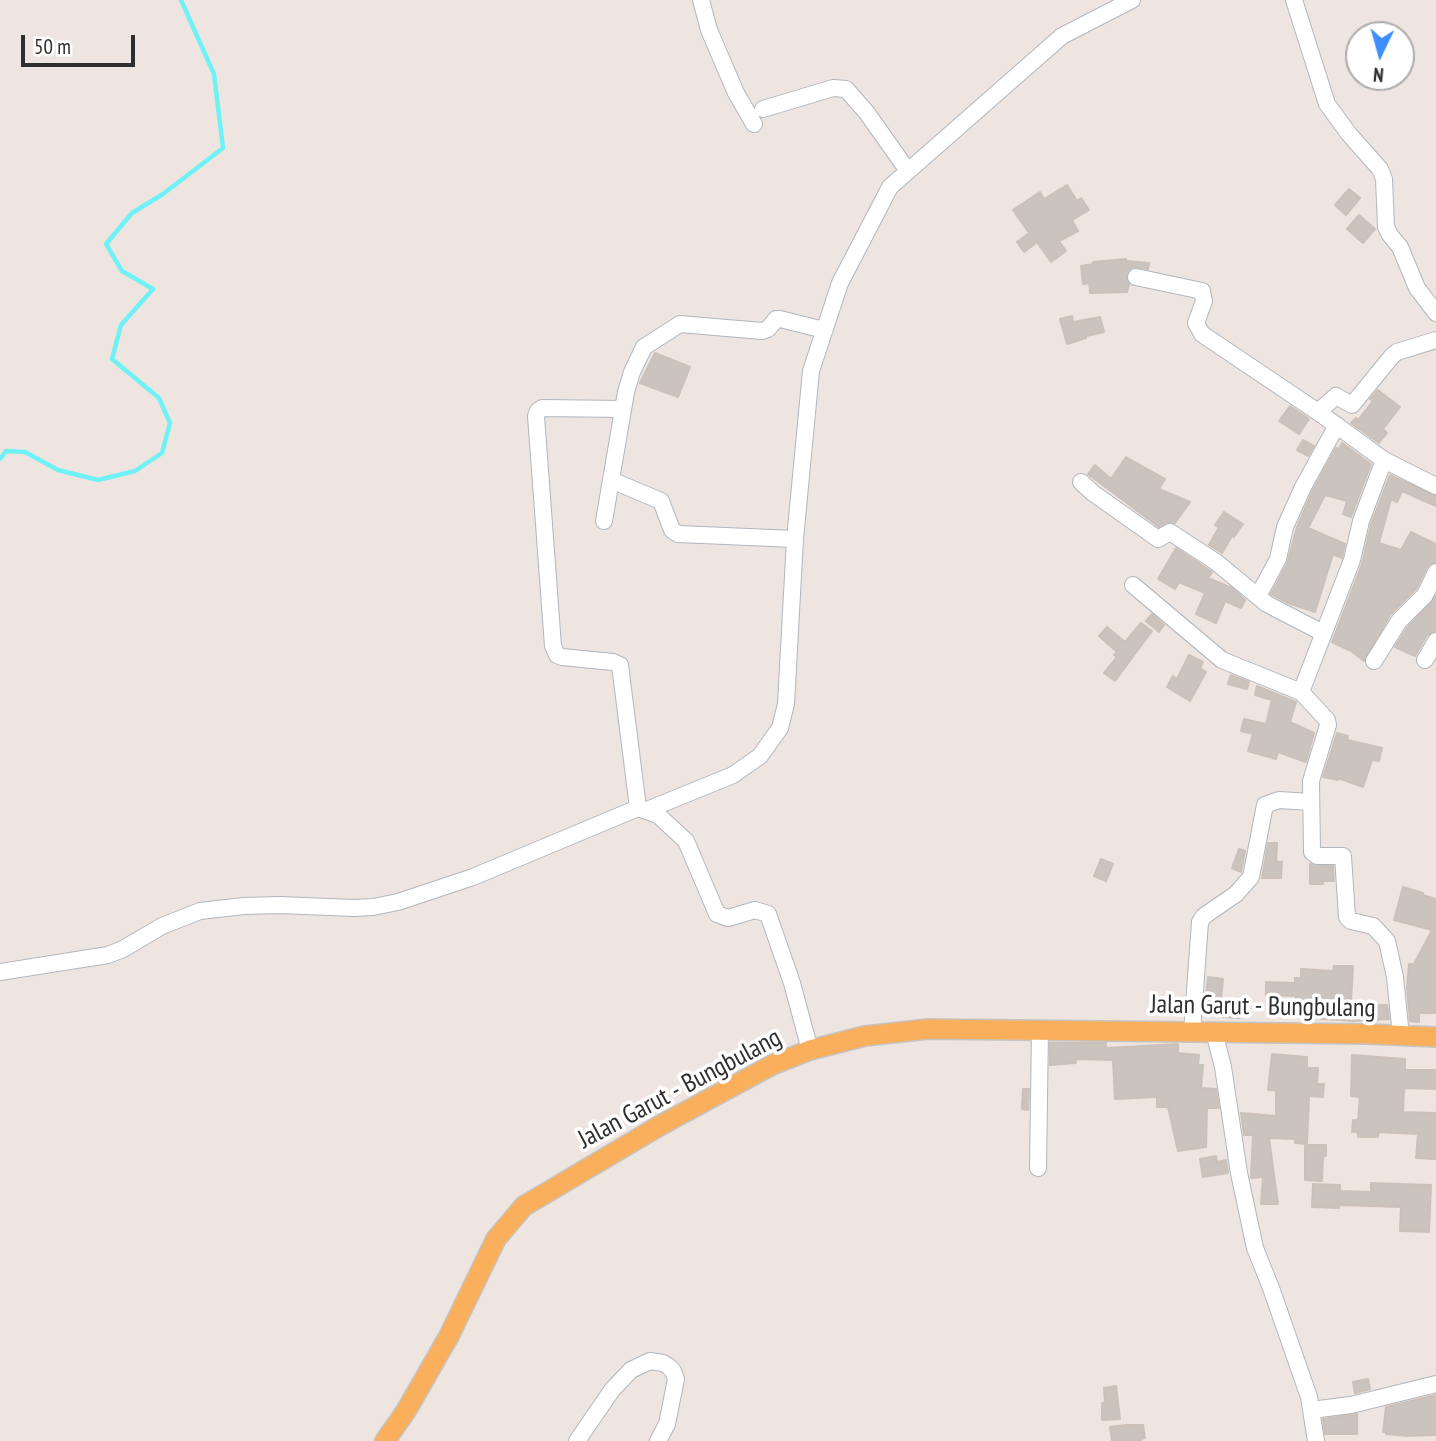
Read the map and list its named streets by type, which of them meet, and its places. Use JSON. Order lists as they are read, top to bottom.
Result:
{
  "streets": {
    "main road": ["Jalan Garut - Bungbulang"]
  },
  "scale_bar": "50 m",
  "north": "bottom"
}
